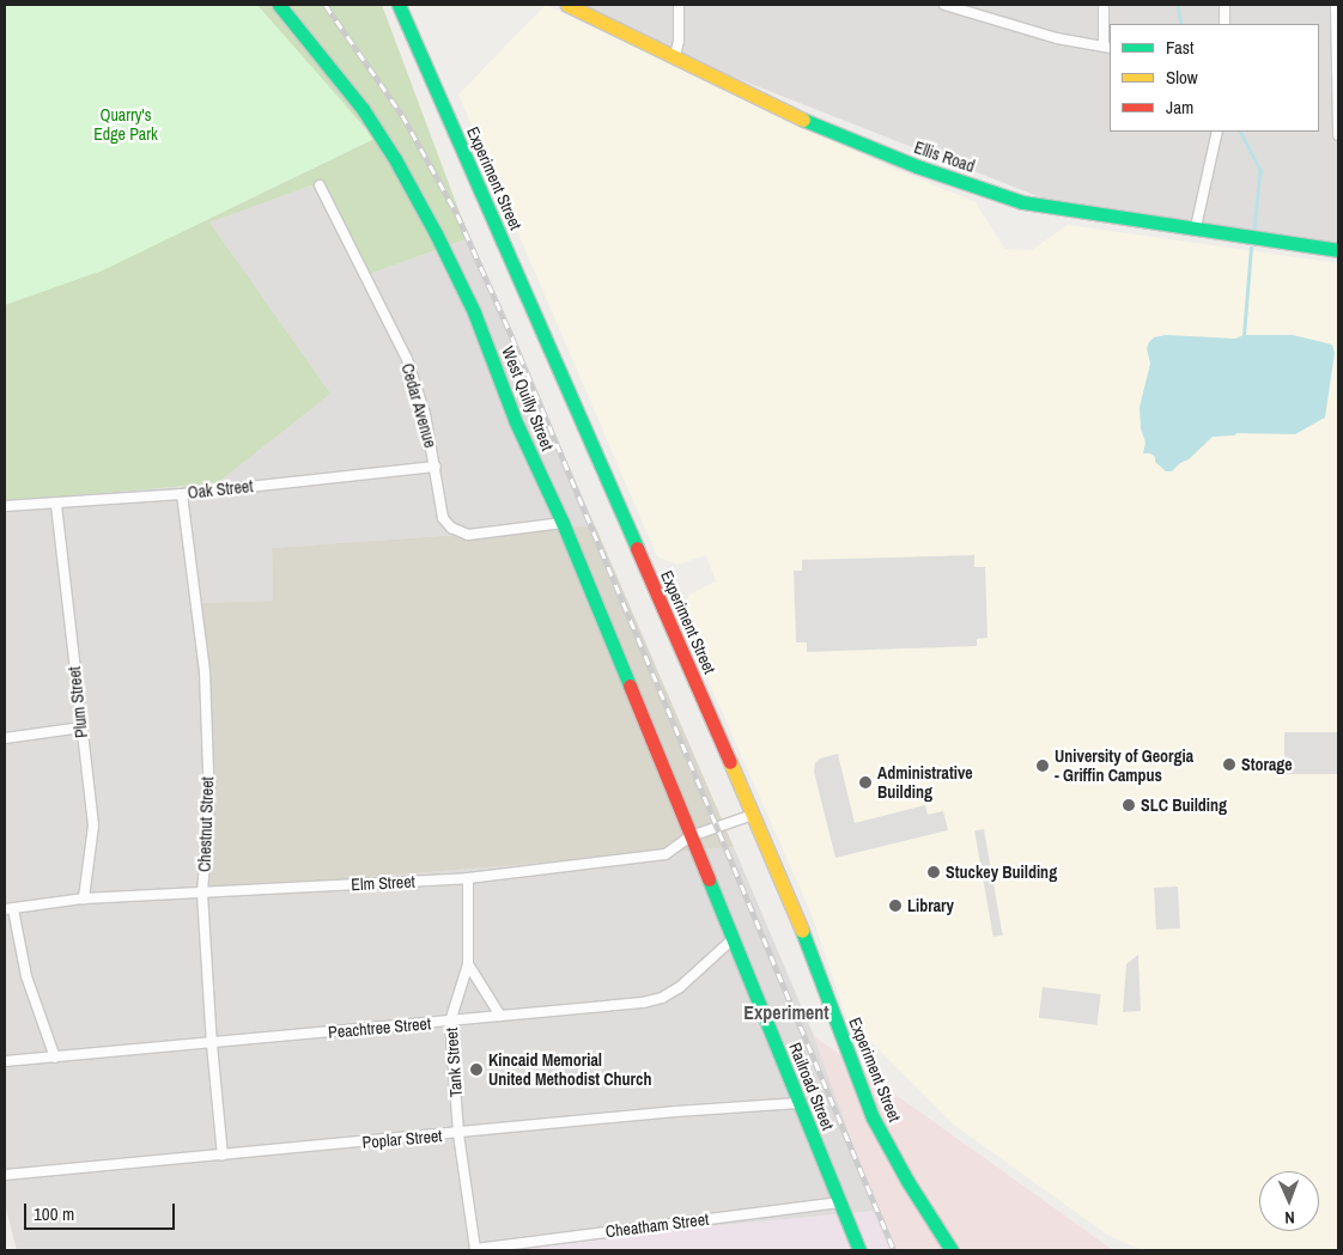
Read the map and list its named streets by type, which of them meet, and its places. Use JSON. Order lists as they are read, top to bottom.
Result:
{
  "streets": {
    "street": [
      "Ellis Road",
      "Experiment Street",
      "West Quilly Street",
      "Cedar Avenue",
      "Oak Street",
      "Plum Street",
      "Chestnut Street",
      "Elm Street",
      "Peachtree Street",
      "Tank Street",
      "Railroad Street",
      "Poplar Street",
      "Cheatham Street"
    ]
  },
  "crossings": [
    ["Experiment Street", "Elm Street"],
    ["West Quilly Street", "Cedar Avenue"],
    ["West Quilly Street", "Elm Street"],
    ["West Quilly Street", "Railroad Street"],
    ["Cedar Avenue", "Oak Street"],
    ["Oak Street", "Plum Street"],
    ["Oak Street", "Chestnut Street"],
    ["Plum Street", "Elm Street"],
    ["Chestnut Street", "Elm Street"],
    ["Chestnut Street", "Peachtree Street"],
    ["Chestnut Street", "Poplar Street"],
    ["Elm Street", "Tank Street"],
    ["Elm Street", "Railroad Street"],
    ["Peachtree Street", "Tank Street"],
    ["Peachtree Street", "Railroad Street"],
    ["Tank Street", "Poplar Street"],
    ["Tank Street", "Cheatham Street"],
    ["Railroad Street", "Poplar Street"],
    ["Railroad Street", "Cheatham Street"]
  ],
  "districts": ["Experiment"],
  "parks": ["Quarry's Edge Park"],
  "places": [
    "Storage",
    "University of Georgia - Griffin Campus",
    "Administrative Building",
    "SLC Building",
    "Stuckey Building",
    "Library",
    "Kincaid Memorial United Methodist Church"
  ],
  "legend": ["Fast", "Slow", "Jam"],
  "scale_bar": "100 m",
  "north": "bottom"
}
